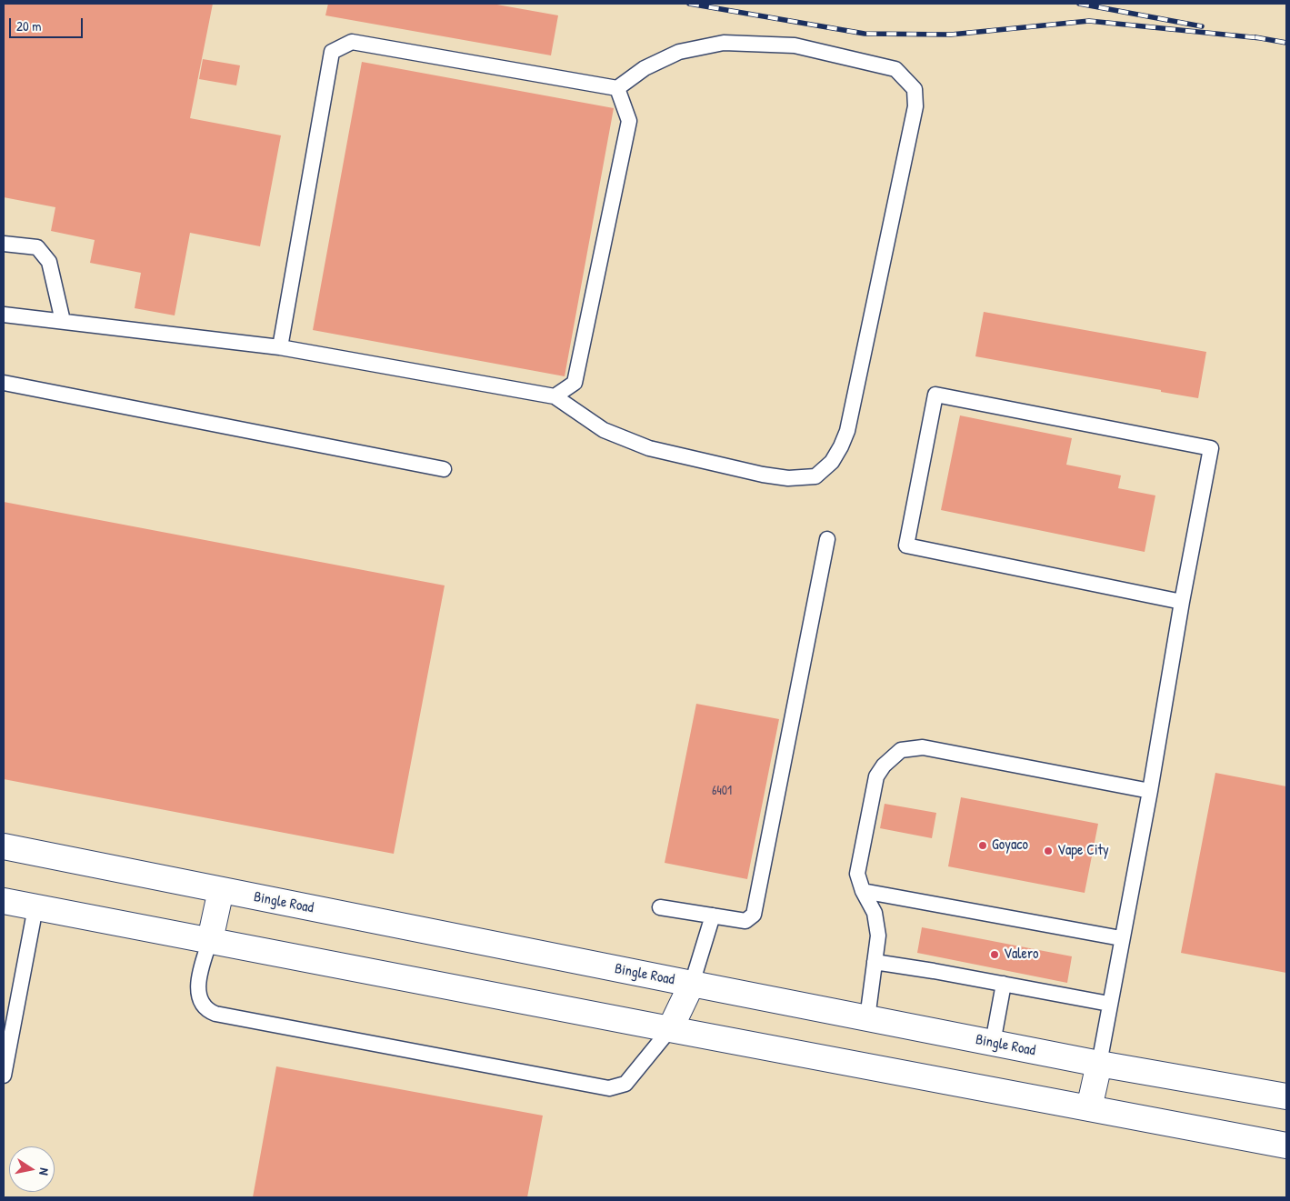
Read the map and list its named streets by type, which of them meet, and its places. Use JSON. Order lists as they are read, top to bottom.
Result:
{
  "streets": {
    "main road": ["Bingle Road"]
  },
  "places": ["Goyaco", "Vape City", "Valero"],
  "house_numbers": ["6401"],
  "scale_bar": "20 m",
  "north": "right"
}
